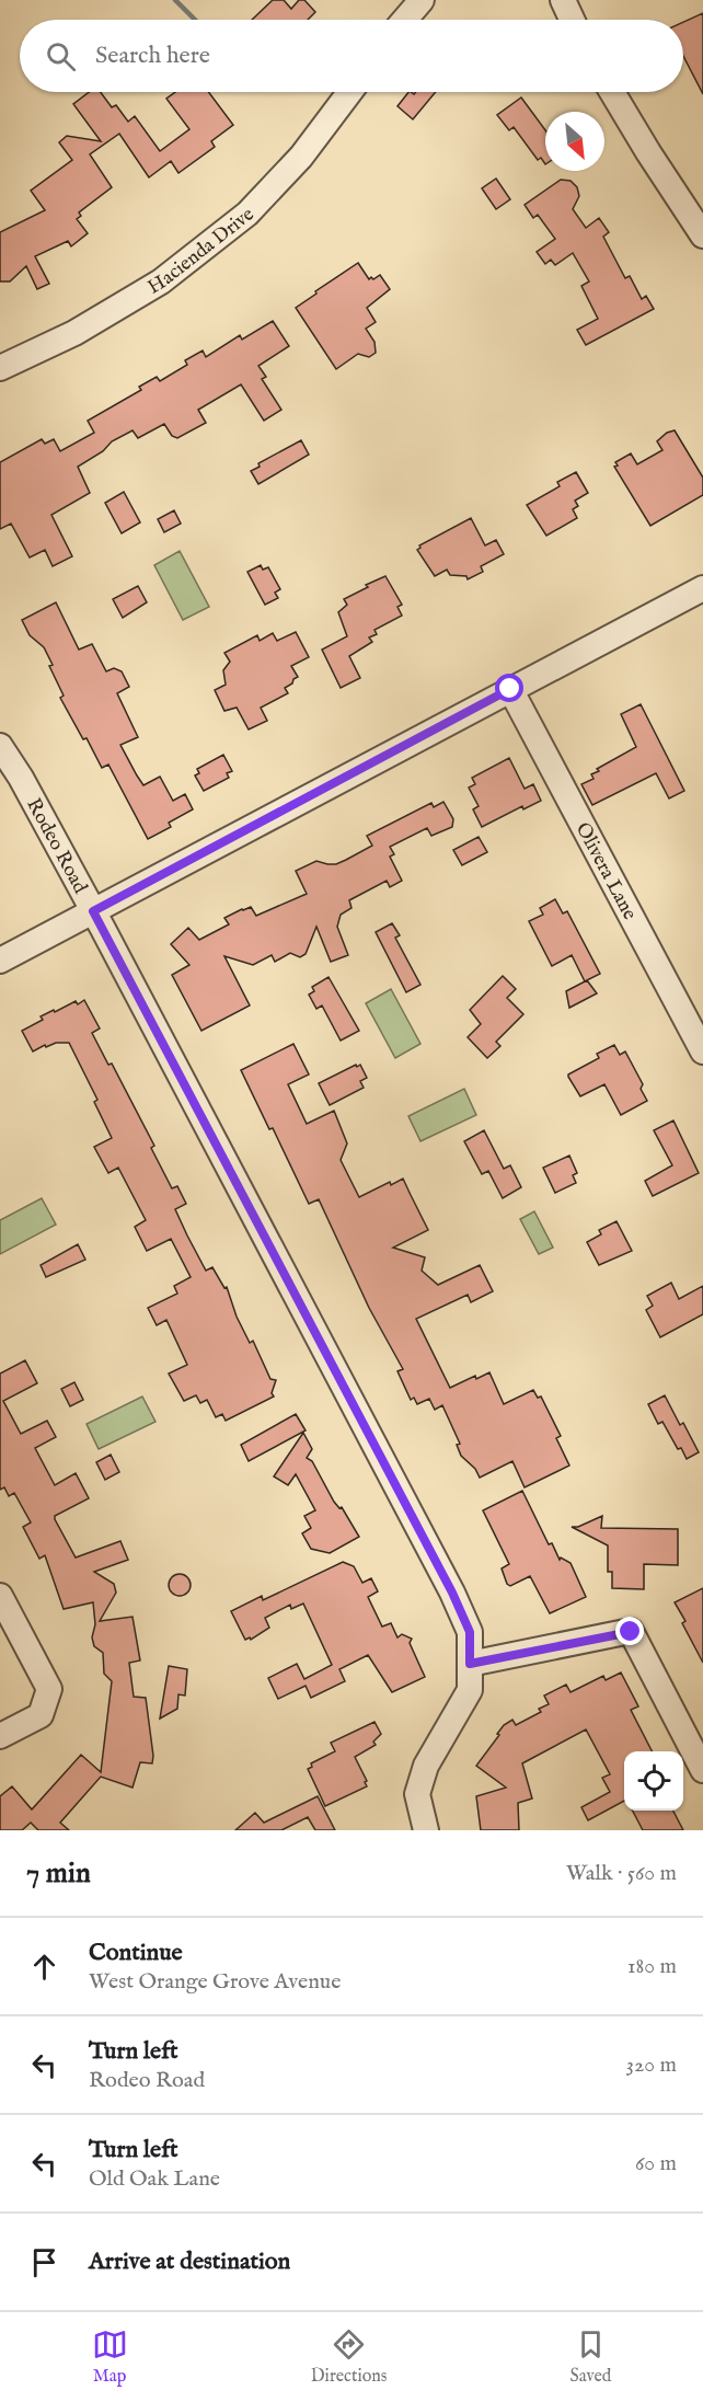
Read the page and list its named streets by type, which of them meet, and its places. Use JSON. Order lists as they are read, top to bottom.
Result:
{
  "streets": {
    "street": ["Hacienda Drive", "Rodeo Road", "Olivera Lane"]
  },
  "north": "bottom right",
  "page": {
    "search": "Search here",
    "heading": ["7 min", "Walk · 560 m"],
    "list": [
      ["Continue", "West Orange Grove Avenue", "180 m"],
      ["Turn left", "Rodeo Road", "320 m"],
      ["Turn left", "Old Oak Lane", "60 m"],
      "Arrive at destination"
    ],
    "nav": ["Map", "Directions", "Saved"]
  }
}
